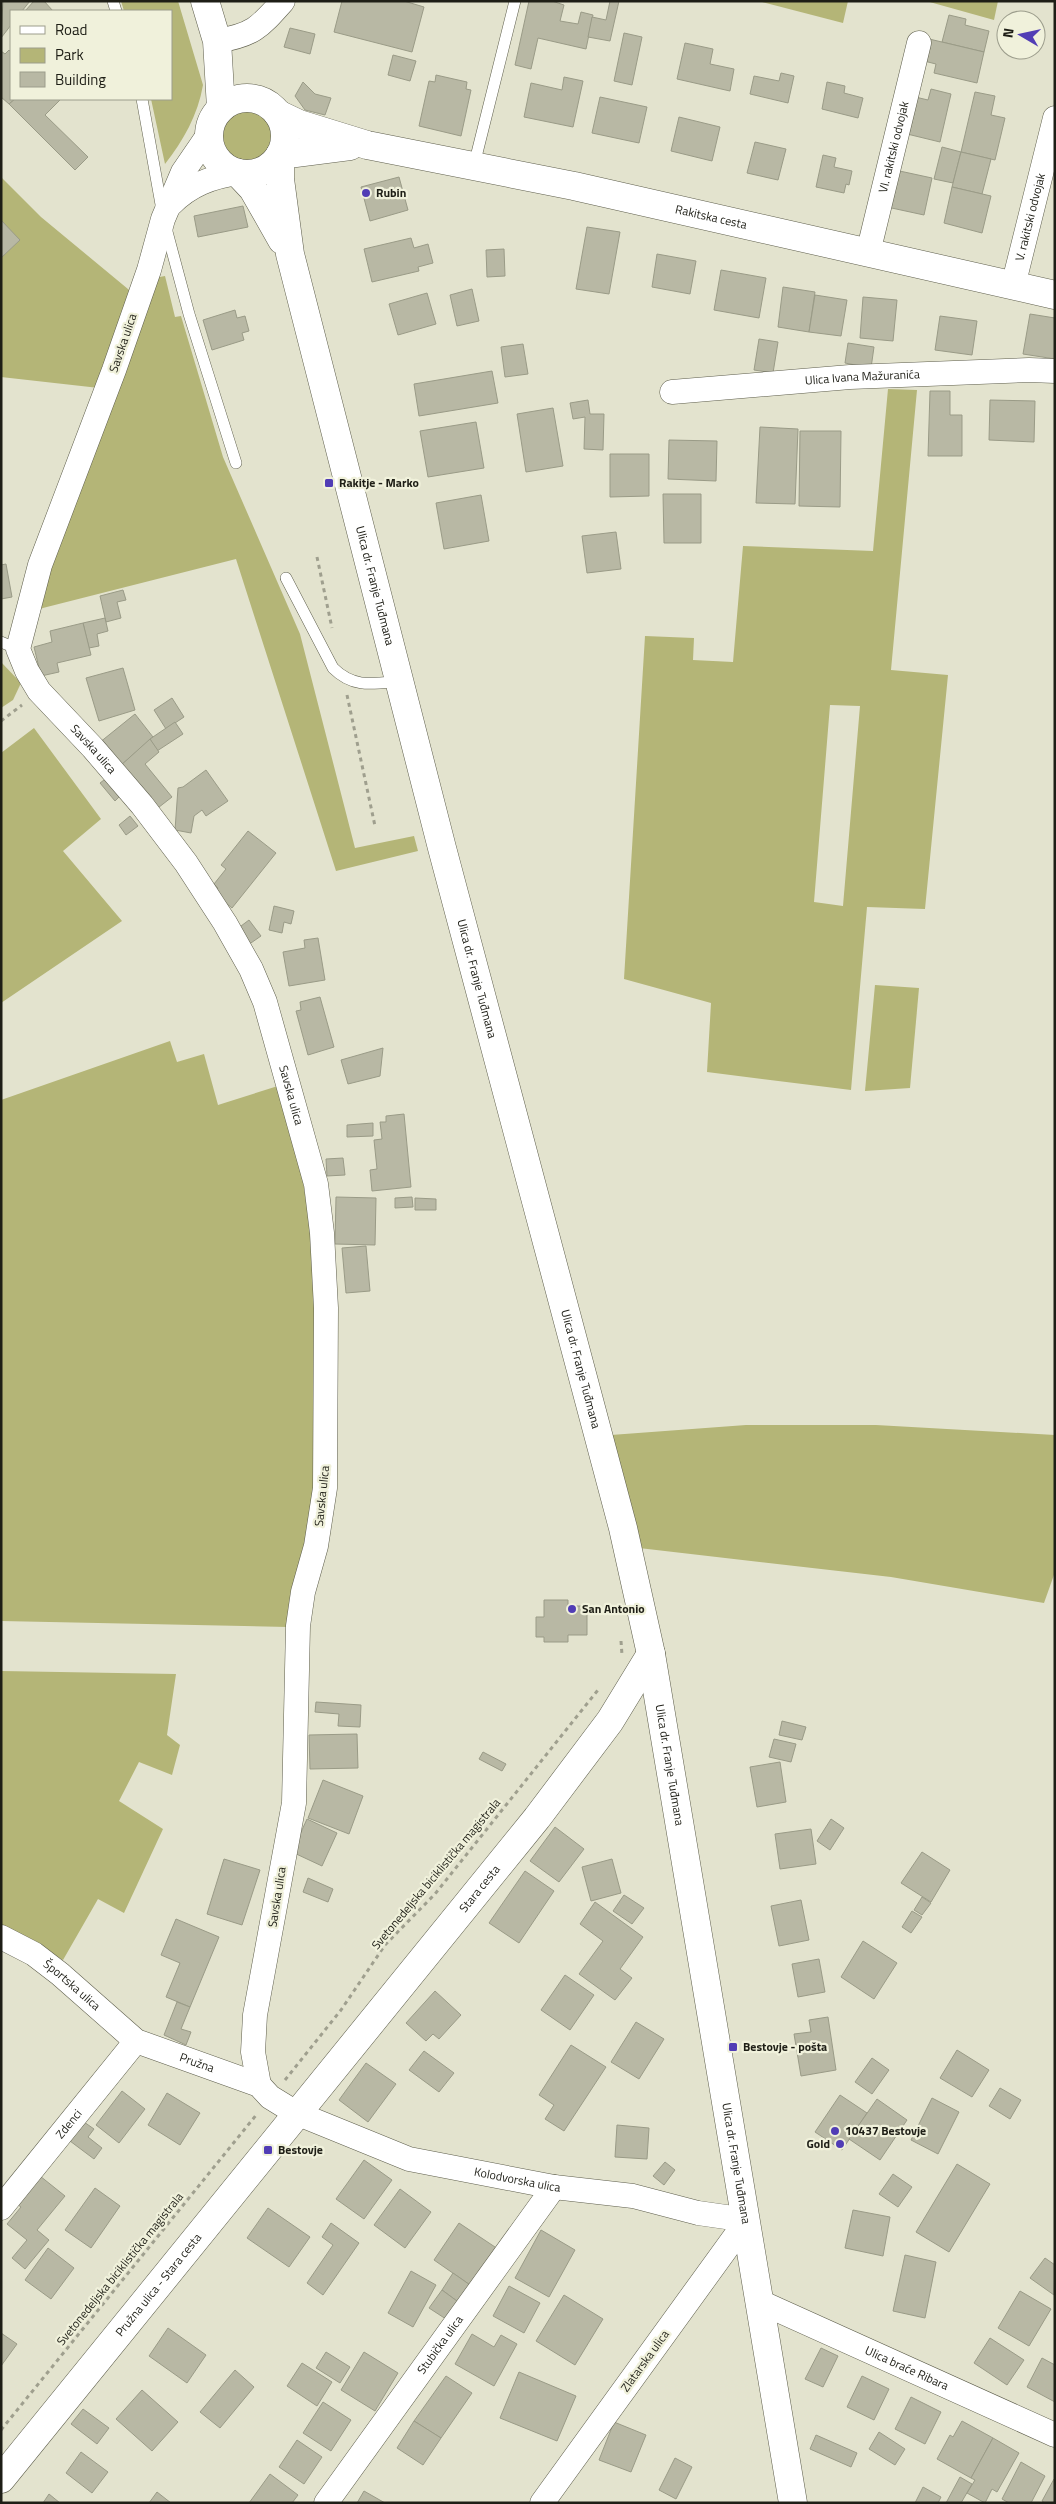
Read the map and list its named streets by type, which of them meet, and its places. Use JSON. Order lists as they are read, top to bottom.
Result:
{
  "streets": {
    "main road": [
      "Rakitska cesta",
      "Ulica dr. Franje Tuđmana",
      "Stara cesta",
      "Pružna ulica - Stara cesta"
    ],
    "street": [
      "VI. rakitski odvojak",
      "V. rakitski odvojak",
      "Savska ulica",
      "Ulica Ivana Mažuranića",
      "Športska ulica",
      "Pružna",
      "Zdenci",
      "Kolodvorska ulica",
      "Stubička ulica",
      "Zlatarska ulica",
      "Ulica braće Ribara"
    ],
    "path": ["Svetonedeljska biciklistička magistrala"]
  },
  "crossings": [
    ["VI. rakitski odvojak", "Rakitska cesta"],
    ["V. rakitski odvojak", "Rakitska cesta"],
    ["Rakitska cesta", "Savska ulica"],
    ["Rakitska cesta", "Ulica dr. Franje Tuđmana"],
    ["Savska ulica", "Ulica dr. Franje Tuđmana"],
    ["Savska ulica", "Pružna"],
    ["Ulica dr. Franje Tuđmana", "Stara cesta"],
    ["Ulica dr. Franje Tuđmana", "Kolodvorska ulica"],
    ["Ulica dr. Franje Tuđmana", "Zlatarska ulica"],
    ["Ulica dr. Franje Tuđmana", "Ulica braće Ribara"],
    ["Stara cesta", "Pružna"],
    ["Stara cesta", "Kolodvorska ulica"],
    ["Stara cesta", "Pružna ulica - Stara cesta"],
    ["Športska ulica", "Pružna"],
    ["Športska ulica", "Zdenci"],
    ["Pružna", "Zdenci"],
    ["Pružna", "Kolodvorska ulica"],
    ["Pružna", "Pružna ulica - Stara cesta"],
    ["Kolodvorska ulica", "Pružna ulica - Stara cesta"],
    ["Kolodvorska ulica", "Stubička ulica"],
    ["Kolodvorska ulica", "Zlatarska ulica"]
  ],
  "places": {
    "other": [
      "Rubin",
      "San Antonio",
      "10437 Bestovje",
      "Gold"
    ],
    "transit": ["Rakitje - Marko", "Bestovje - pošta", "Bestovje"]
  },
  "legend": ["Road", "Park", "Building"],
  "north": "left"
}
